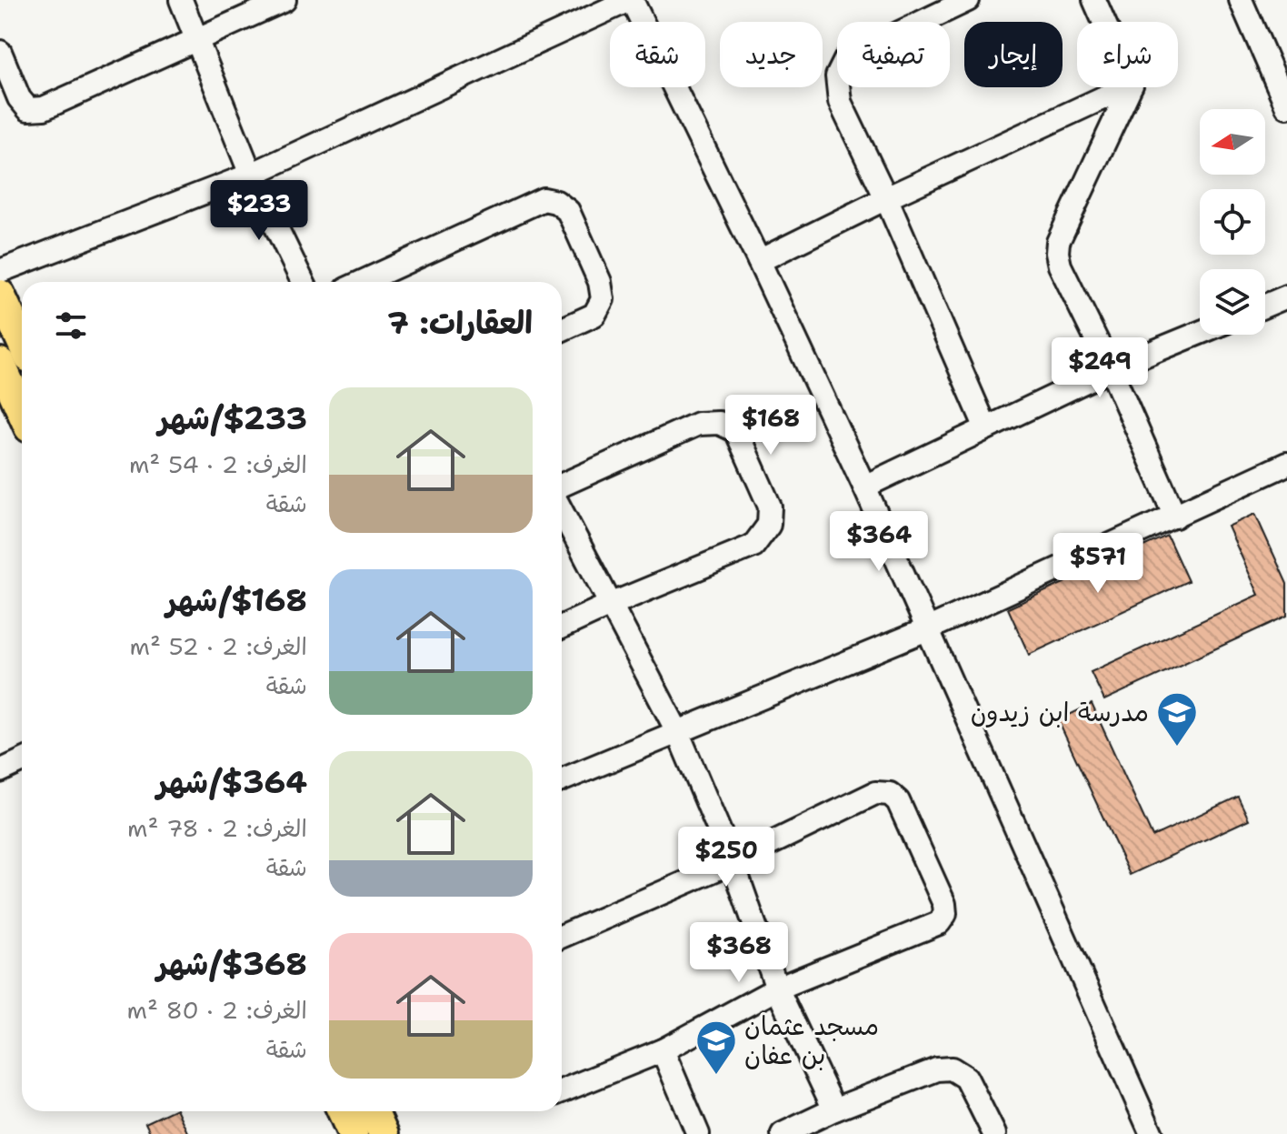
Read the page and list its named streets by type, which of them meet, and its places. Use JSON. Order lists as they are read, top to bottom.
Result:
{
  "places": {
    "school or university": ["مدرسة ابن زيدون", "مسجد عثمان بن عفان"]
  },
  "north": "left",
  "page": {
    "chip": [
      "شراء",
      "إيجار",
      "تصفية",
      "جديد",
      "شقة"
    ],
    "price": [
      "$233",
      "$249",
      "$168",
      "$364",
      "$571",
      "$250",
      "$368"
    ],
    "heading": "العقارات: 7",
    "list": [
      {
        "name": "$233/شهر",
        "note": "الغرف: 2 · 54 m² · شقة"
      },
      {
        "name": "$168/شهر",
        "note": "الغرف: 2 · 52 m² · شقة"
      },
      {
        "name": "$364/شهر",
        "note": "الغرف: 2 · 78 m² · شقة"
      },
      {
        "name": "$368/شهر",
        "note": "الغرف: 2 · 80 m² · شقة"
      }
    ]
  }
}
